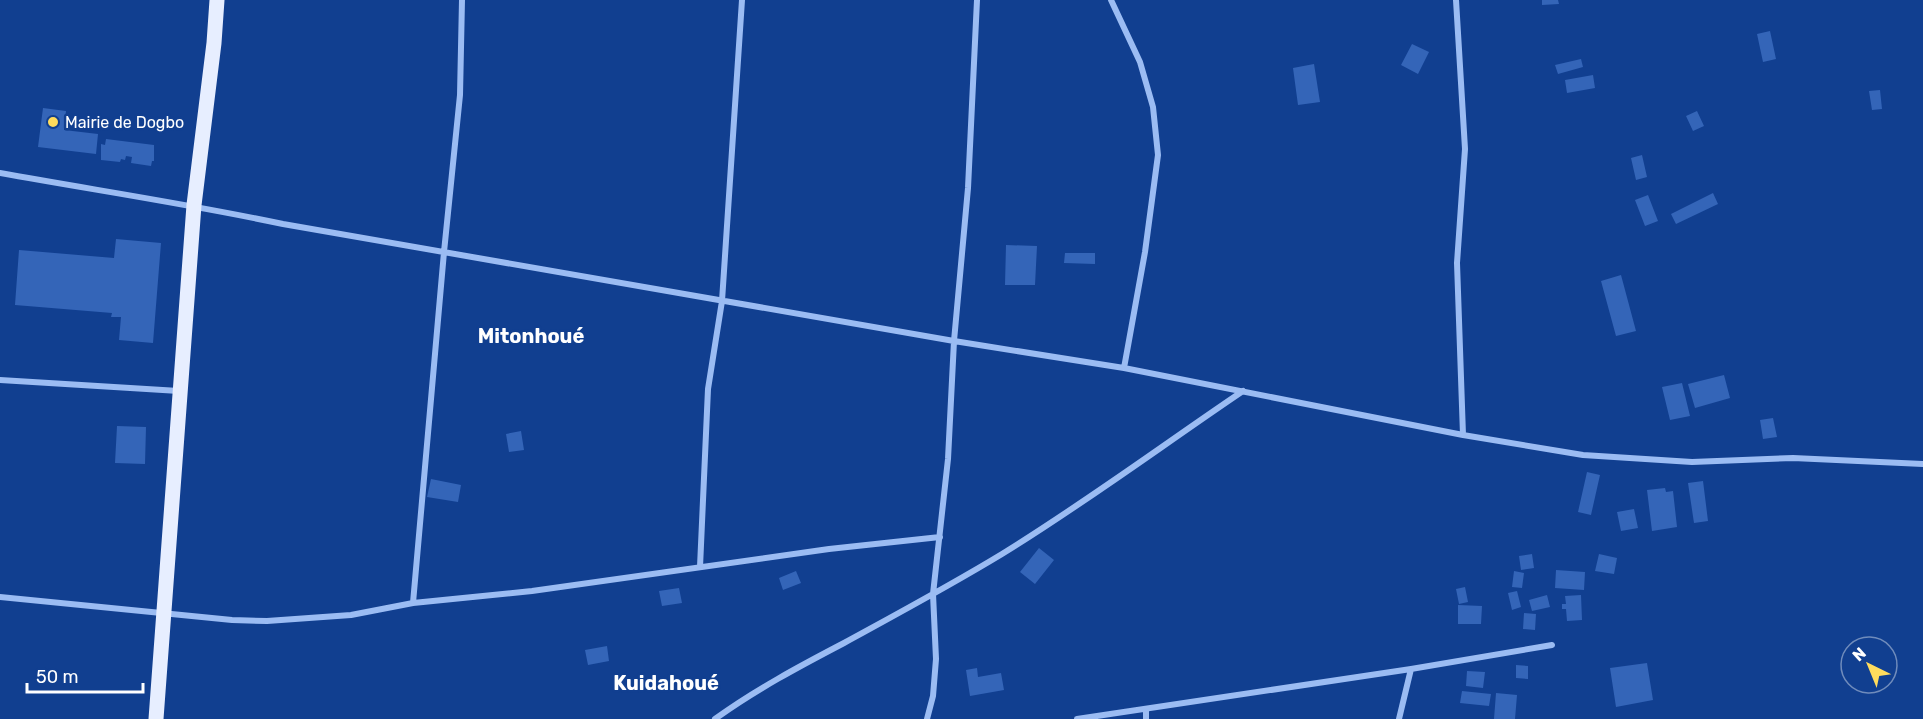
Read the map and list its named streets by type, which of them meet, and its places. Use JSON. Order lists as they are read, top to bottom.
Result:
{
  "districts": ["Mitonhoué", "Kuidahoué"],
  "places": ["Mairie de Dogbo"],
  "scale_bar": "50 m",
  "north": "top left"
}
